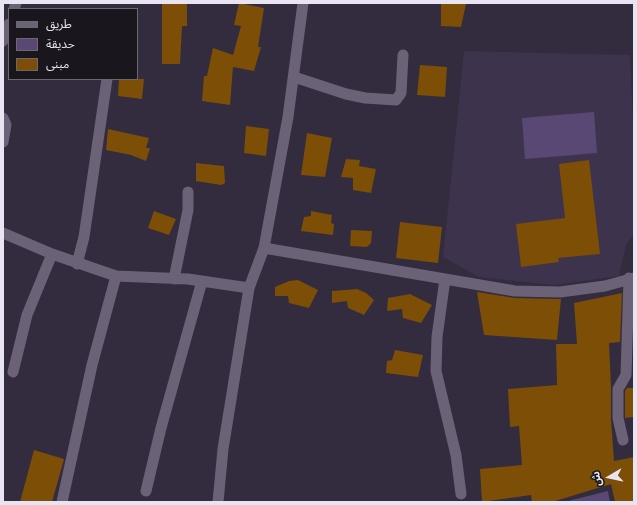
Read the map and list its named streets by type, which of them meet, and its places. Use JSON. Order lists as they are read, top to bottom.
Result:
{
  "legend": ["طريق", "حديقة", "مبنى"],
  "north": "left"
}
